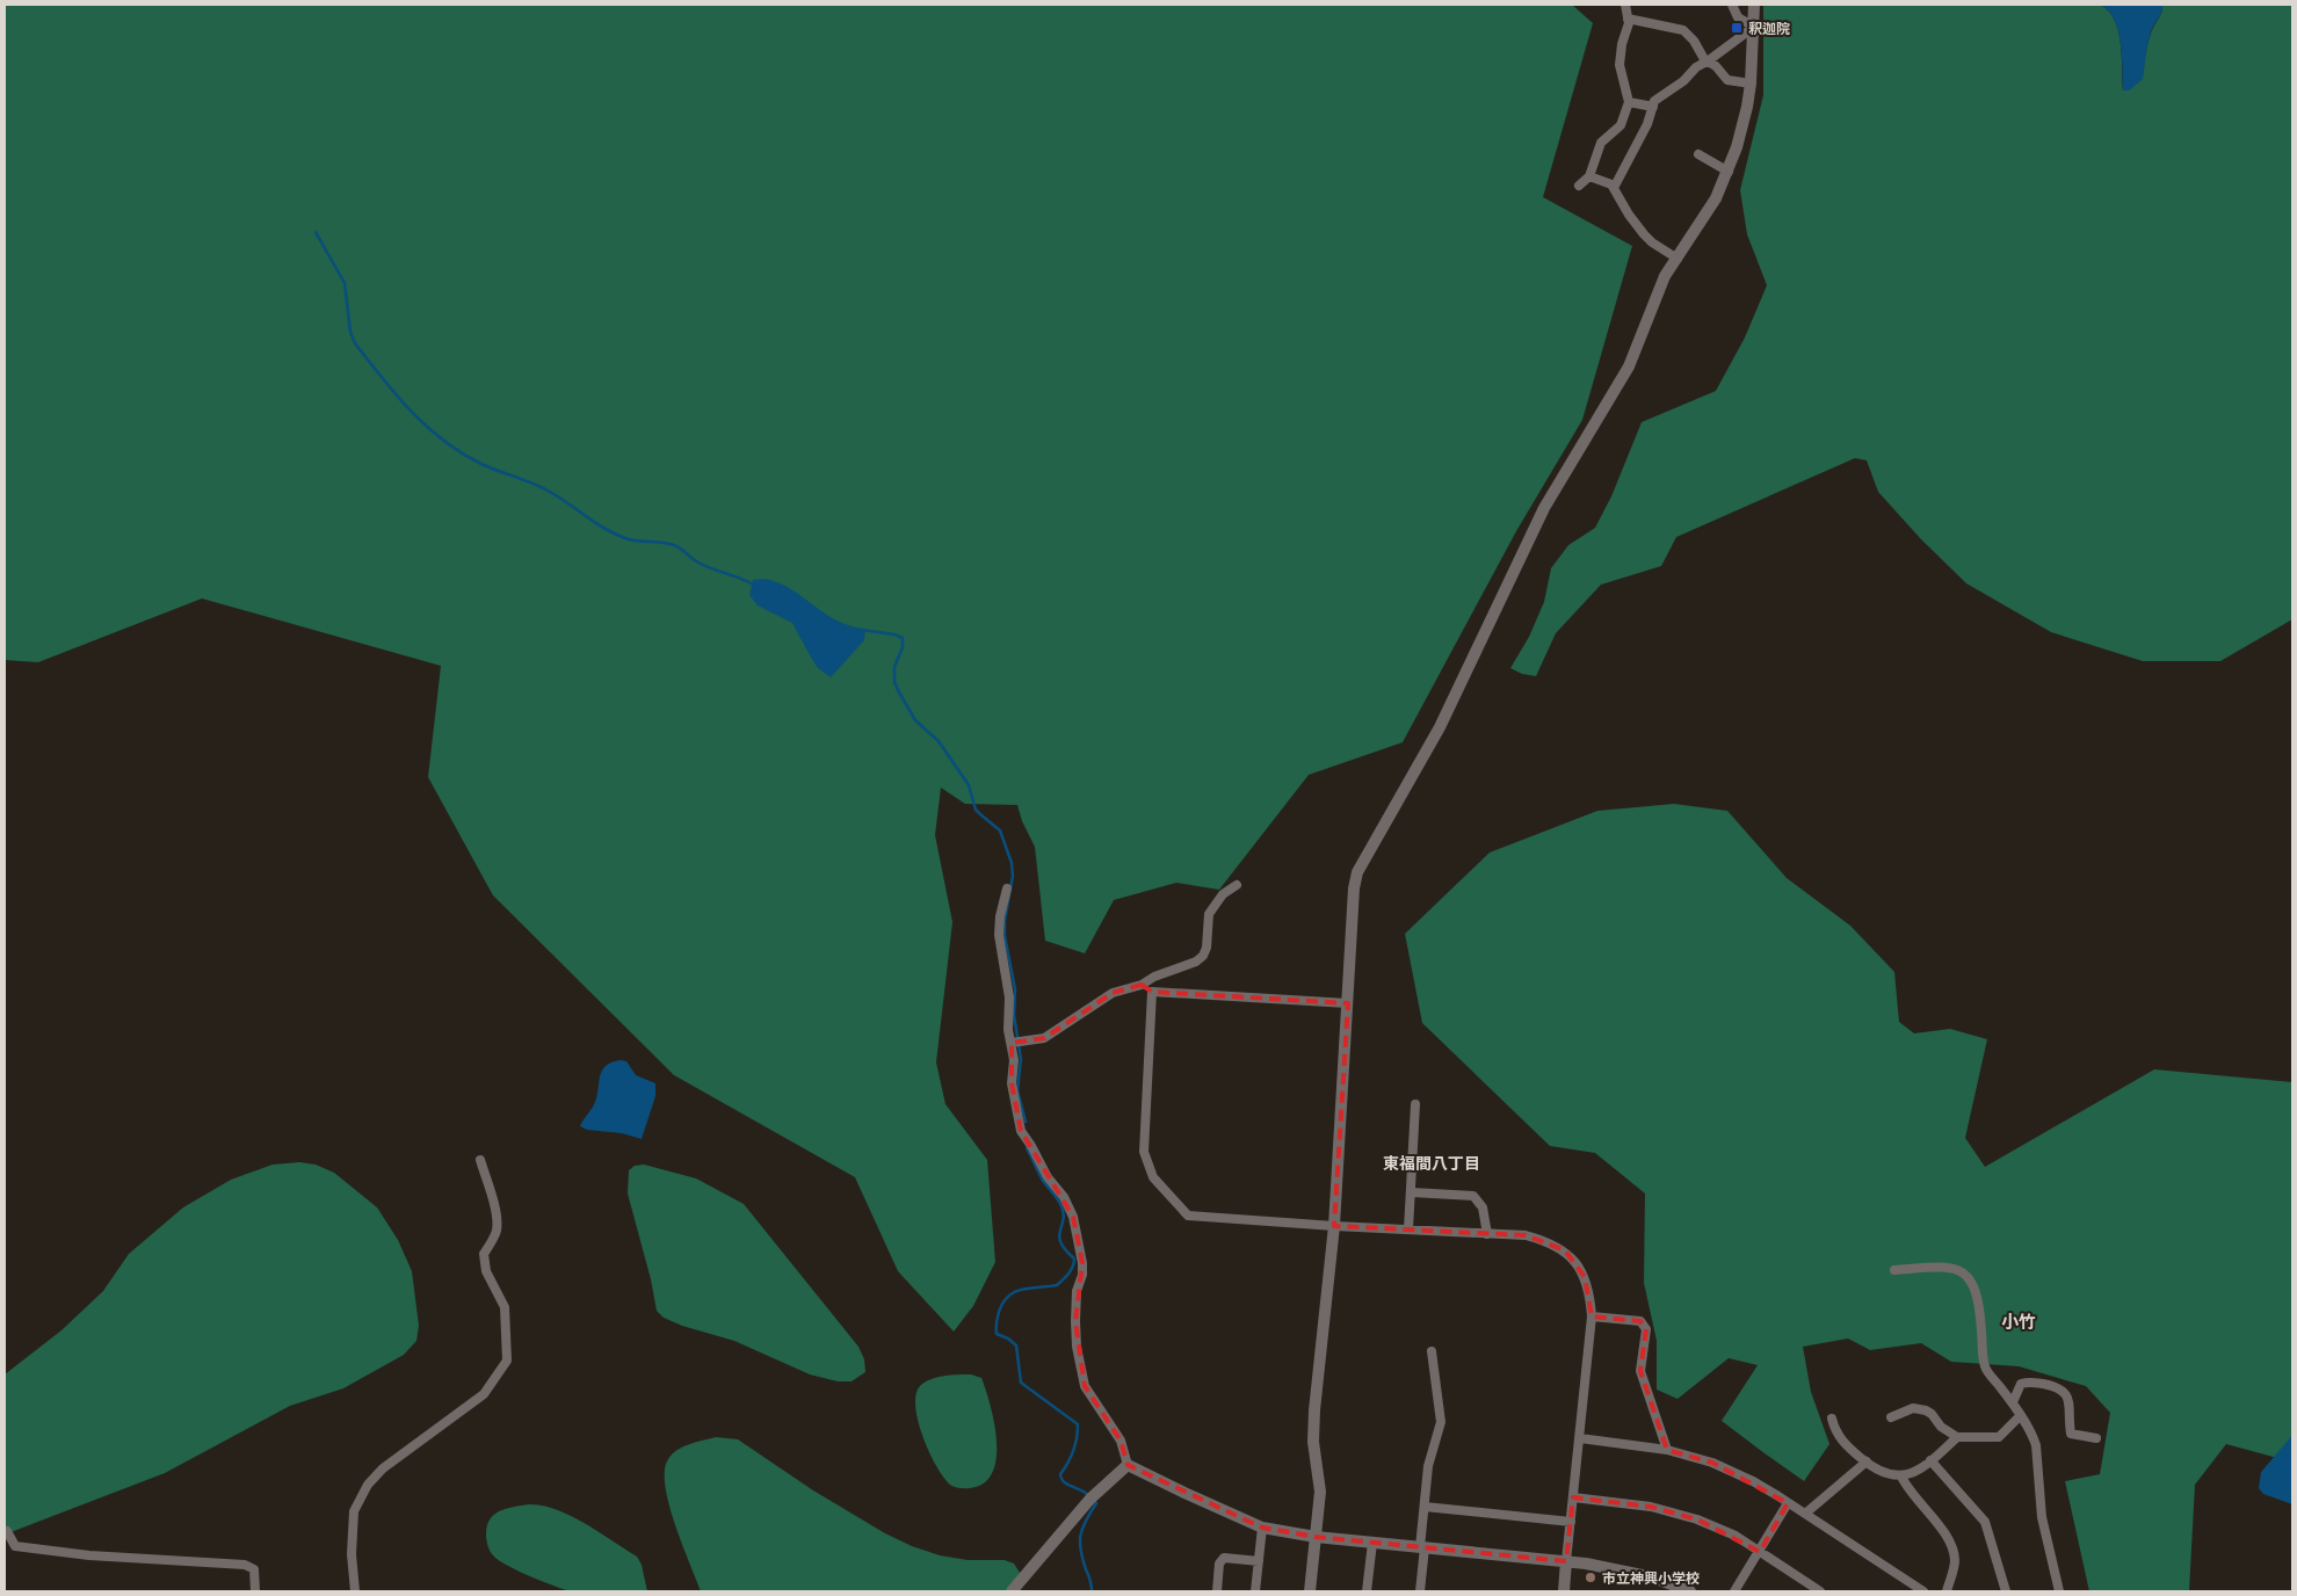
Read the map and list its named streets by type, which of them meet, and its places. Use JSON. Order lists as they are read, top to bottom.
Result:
{
  "districts": ["東福間八丁目", "小竹"],
  "places": {
    "transit": ["釈迦院"],
    "other": ["市立神興小学校"]
  }
}
